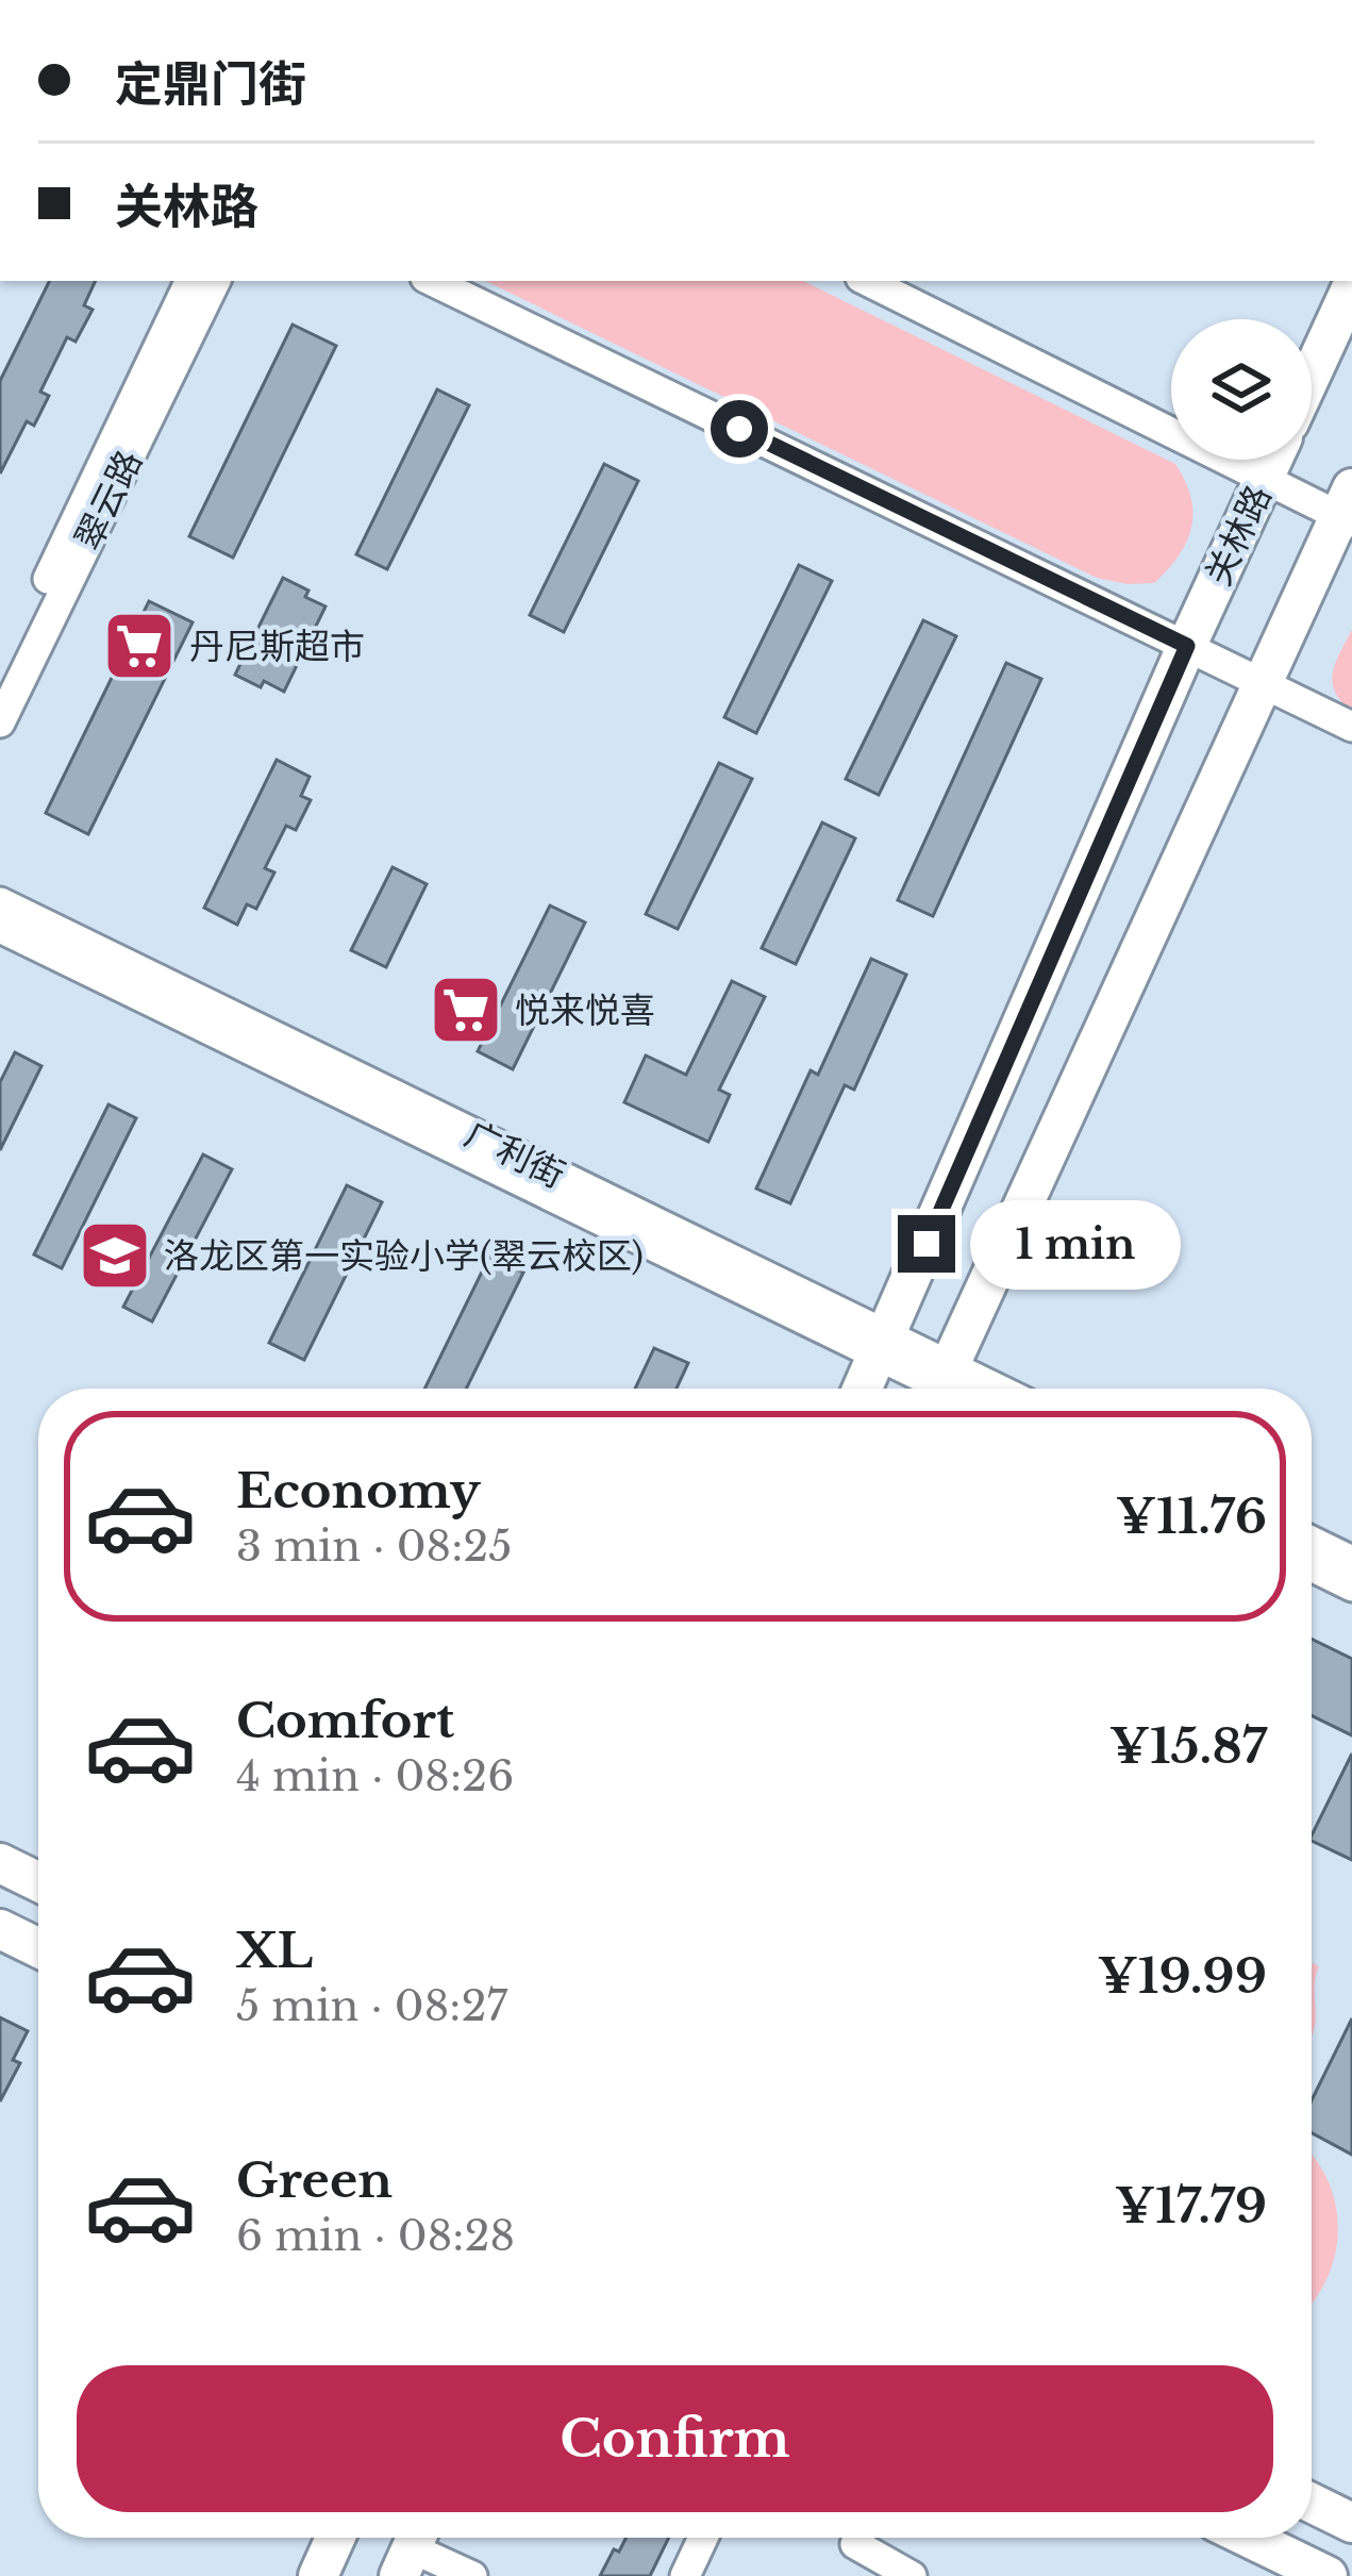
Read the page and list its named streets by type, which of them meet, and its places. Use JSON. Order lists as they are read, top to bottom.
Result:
{
  "streets": {
    "main road": ["关林路"],
    "street": ["翠云路", "广利街"]
  },
  "crossings": [
    ["关林路", "广利街"]
  ],
  "places": {
    "supermarket": ["丹尼斯超市", "悦来悦喜"],
    "school or university": ["洛龙区第一实验小学(翠云校区)"]
  },
  "page": {
    "banner": ["定鼎门街", "关林路"],
    "bubble": "1 min",
    "list": [
      {
        "name": "Economy",
        "note": "3 min · 08:25",
        "value": "¥11.76"
      },
      {
        "name": "Comfort",
        "note": "4 min · 08:26",
        "value": "¥15.87"
      },
      {
        "name": "XL",
        "note": "5 min · 08:27",
        "value": "¥19.99"
      },
      {
        "name": "Green",
        "note": "6 min · 08:28",
        "value": "¥17.79"
      }
    ],
    "buttons": "Confirm"
  }
}
